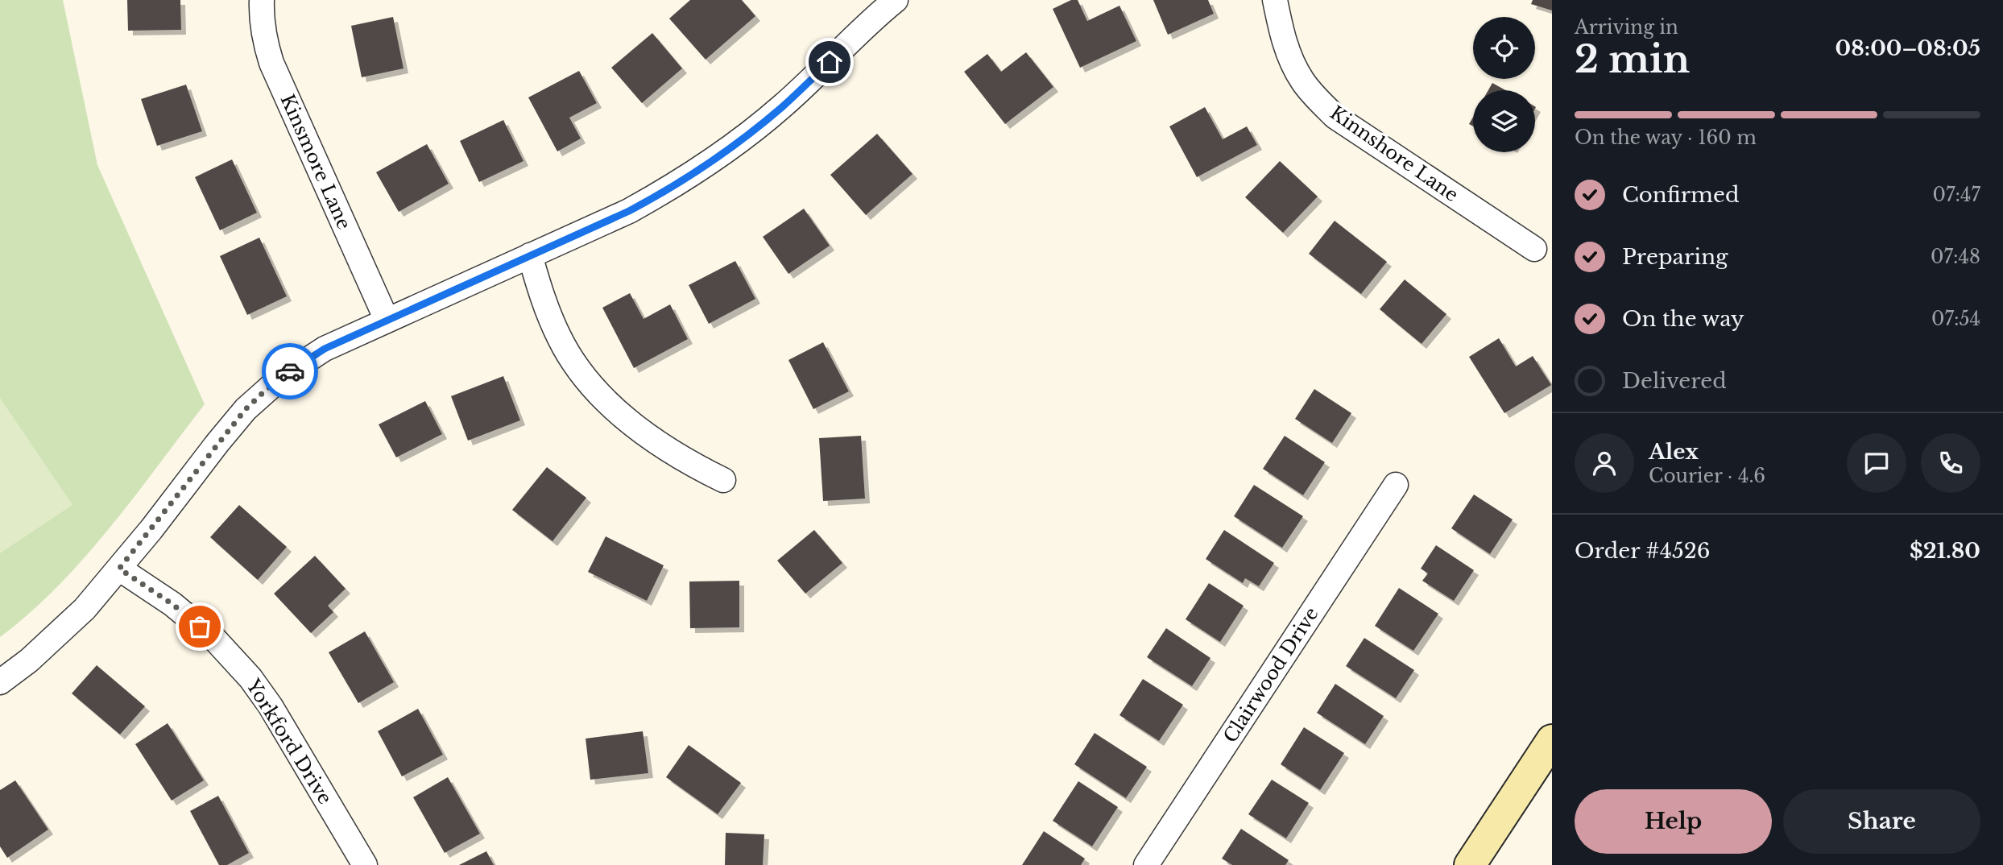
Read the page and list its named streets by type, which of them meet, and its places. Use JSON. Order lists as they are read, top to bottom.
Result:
{
  "streets": {
    "street": [
      "Kinnshore Lane",
      "Kinsmore Lane",
      "Clairwood Drive",
      "Yorkford Drive"
    ]
  },
  "page": {
    "heading": ["2 min", "Arriving in", "08:00–08:05"],
    "panel": [
      "Alex",
      "Courier · 4.6",
      "Order #4526",
      "$21.80"
    ],
    "bar": "On the way · 160 m",
    "list": [
      ["Confirmed", "07:47"],
      ["Preparing", "07:48"],
      ["On the way", "07:54"],
      "Delivered"
    ],
    "buttons": ["Help", "Share"]
  }
}
